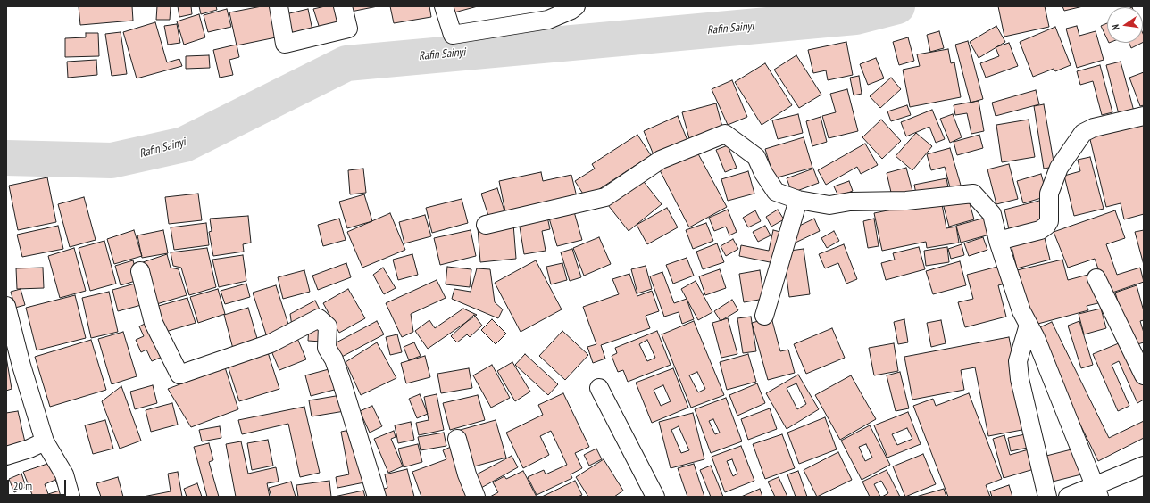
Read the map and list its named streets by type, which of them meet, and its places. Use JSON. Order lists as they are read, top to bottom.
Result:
{
  "water": ["Rafin Sainyi"],
  "scale_bar": "20 m",
  "north": "left"
}
